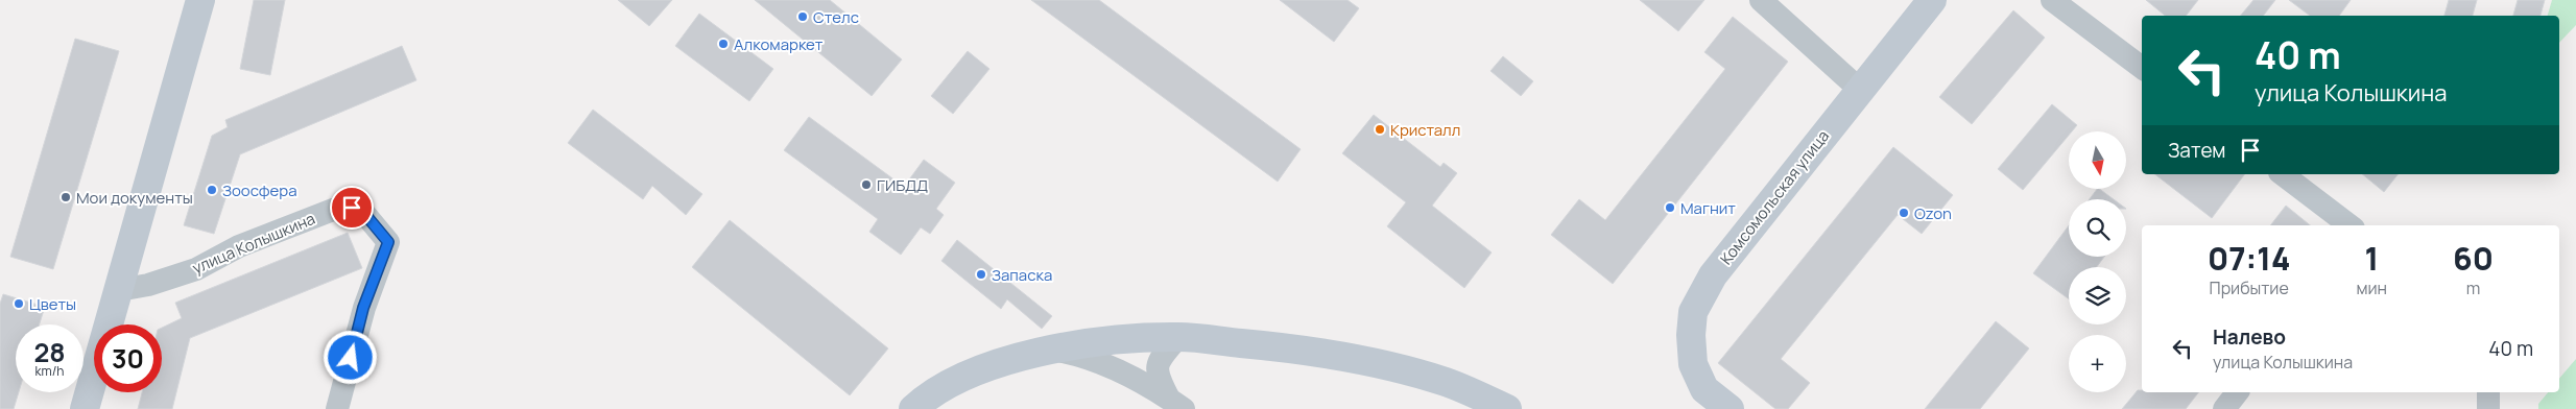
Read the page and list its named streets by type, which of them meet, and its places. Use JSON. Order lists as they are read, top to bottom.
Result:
{
  "streets": {
    "street": ["Комсомольская улица", "улица Колышкина"]
  },
  "places": [
    "Стелс",
    "Алкомаркет",
    "Кристалл",
    "ГИБДД",
    "Зоосфера",
    "Мои документы",
    "Магнит",
    "Ozon",
    "Запаска",
    "Цветы"
  ],
  "north": "bottom",
  "page": {
    "turn": ["40 m", "улица Колышкина"],
    "then": "Затем",
    "map_buttons": "+",
    "eta": [
      "07:14",
      "Прибытие",
      "1",
      "мин",
      "60",
      "m"
    ],
    "list": [
      {
        "name": "Налево",
        "note": "улица Колышкина",
        "value": "40 m"
      }
    ],
    "speed": "28 km/h",
    "limit": "30"
  }
}
